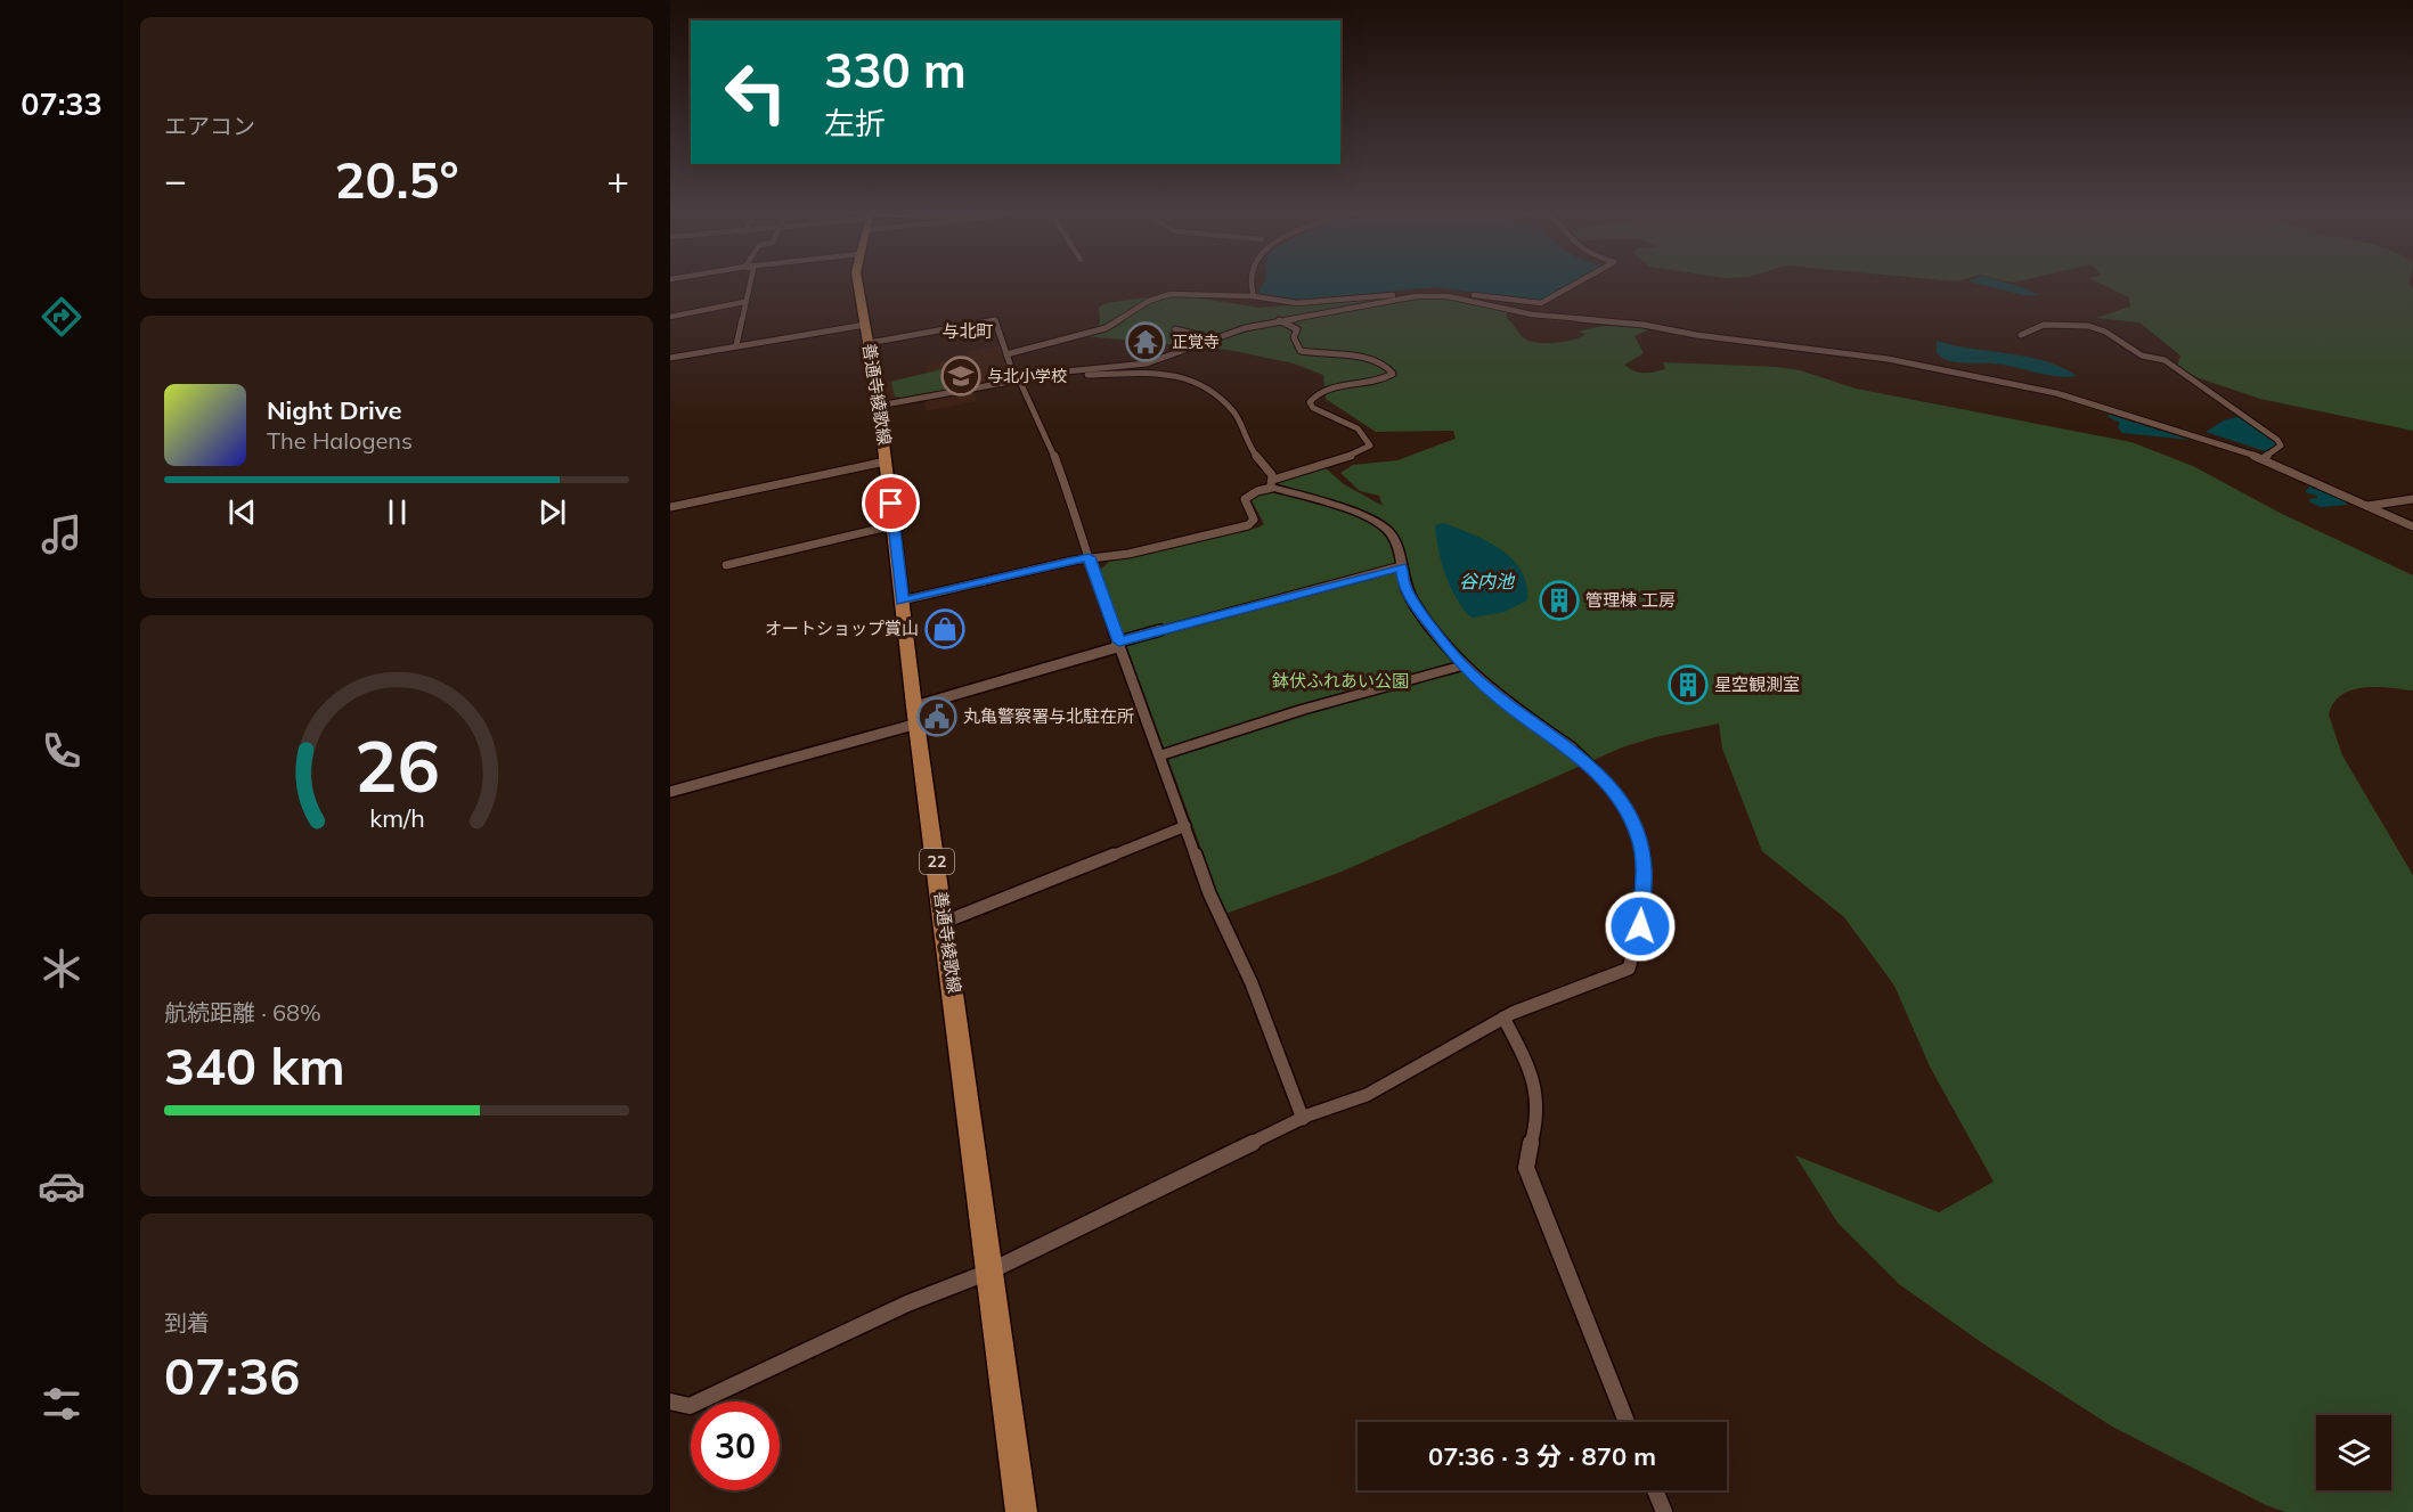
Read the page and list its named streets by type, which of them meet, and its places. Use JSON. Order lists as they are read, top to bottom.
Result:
{
  "streets": {
    "main road": ["善通寺綾歌線", "22"]
  },
  "districts": ["与北町"],
  "water": ["谷内池"],
  "parks": ["鉢伏ふれあい公園"],
  "places": {
    "temple": ["正覚寺"],
    "school or university": ["与北小学校"],
    "building": ["管理棟 工房", "星空観測室"],
    "shop": ["オートショップ賞山"],
    "public building": ["丸亀警察署与北駐在所"]
  },
  "page": {
    "tabs": "07:33",
    "tile": [
      "エアコン",
      ["航続距離 · 68%", "340 km"],
      ["到着", "07:36"]
    ],
    "turn": ["330 m", "左折"],
    "heat": ["−", "20.5°", "+"],
    "song": ["Night Drive", "The Halogens"],
    "limit": "30",
    "trip": "07:36 · 3 分 · 870 m",
    "gauge": ["26", "km/h"]
  }
}
